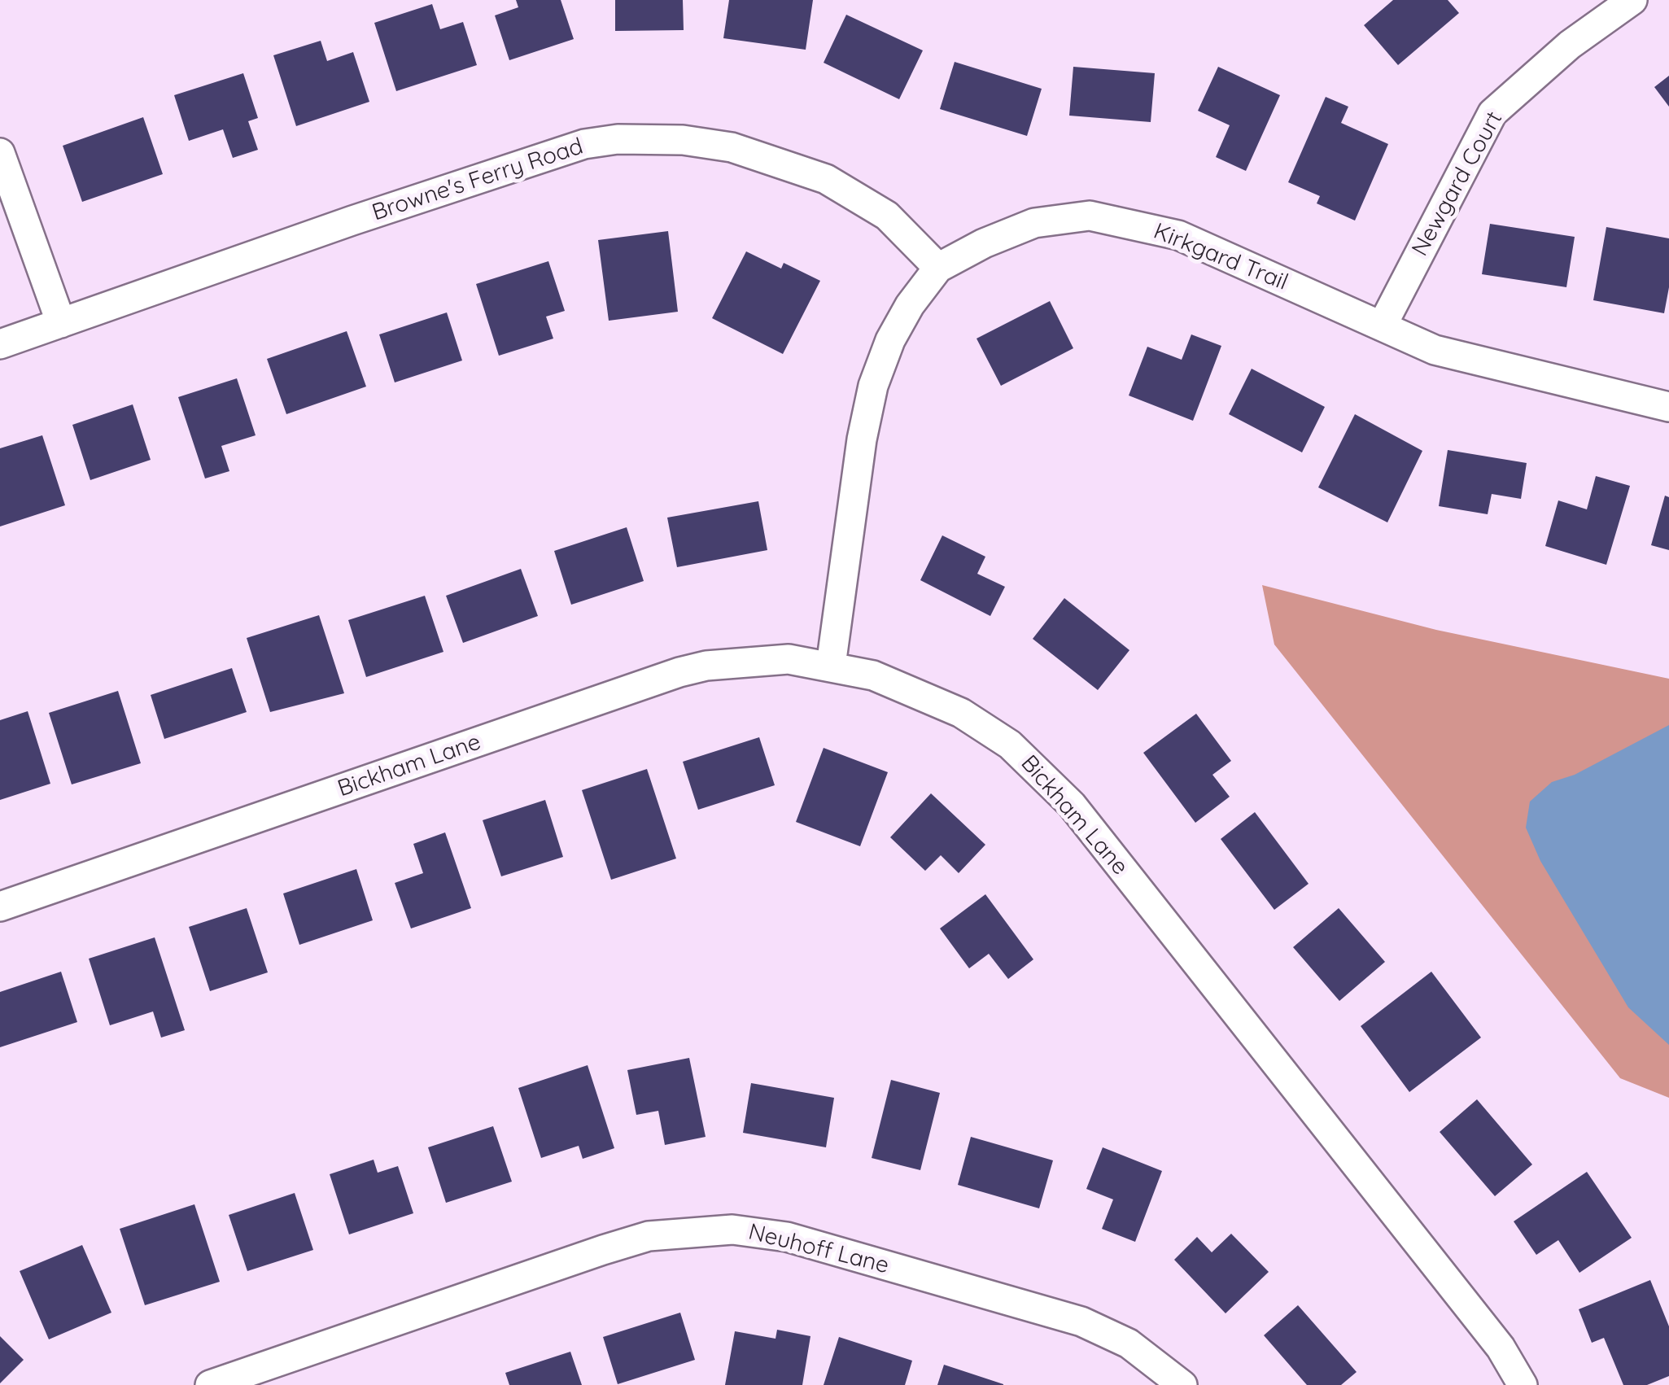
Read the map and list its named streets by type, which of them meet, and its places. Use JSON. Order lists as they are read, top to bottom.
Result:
{
  "streets": {
    "street": [
      "Browne's Ferry Road",
      "Newgard Court",
      "Kirkgard Trail",
      "Bickham Lane",
      "Neuhoff Lane"
    ]
  },
  "crossings": [
    ["Browne's Ferry Road", "Kirkgard Trail"],
    ["Newgard Court", "Kirkgard Trail"],
    ["Kirkgard Trail", "Bickham Lane"]
  ]
}
